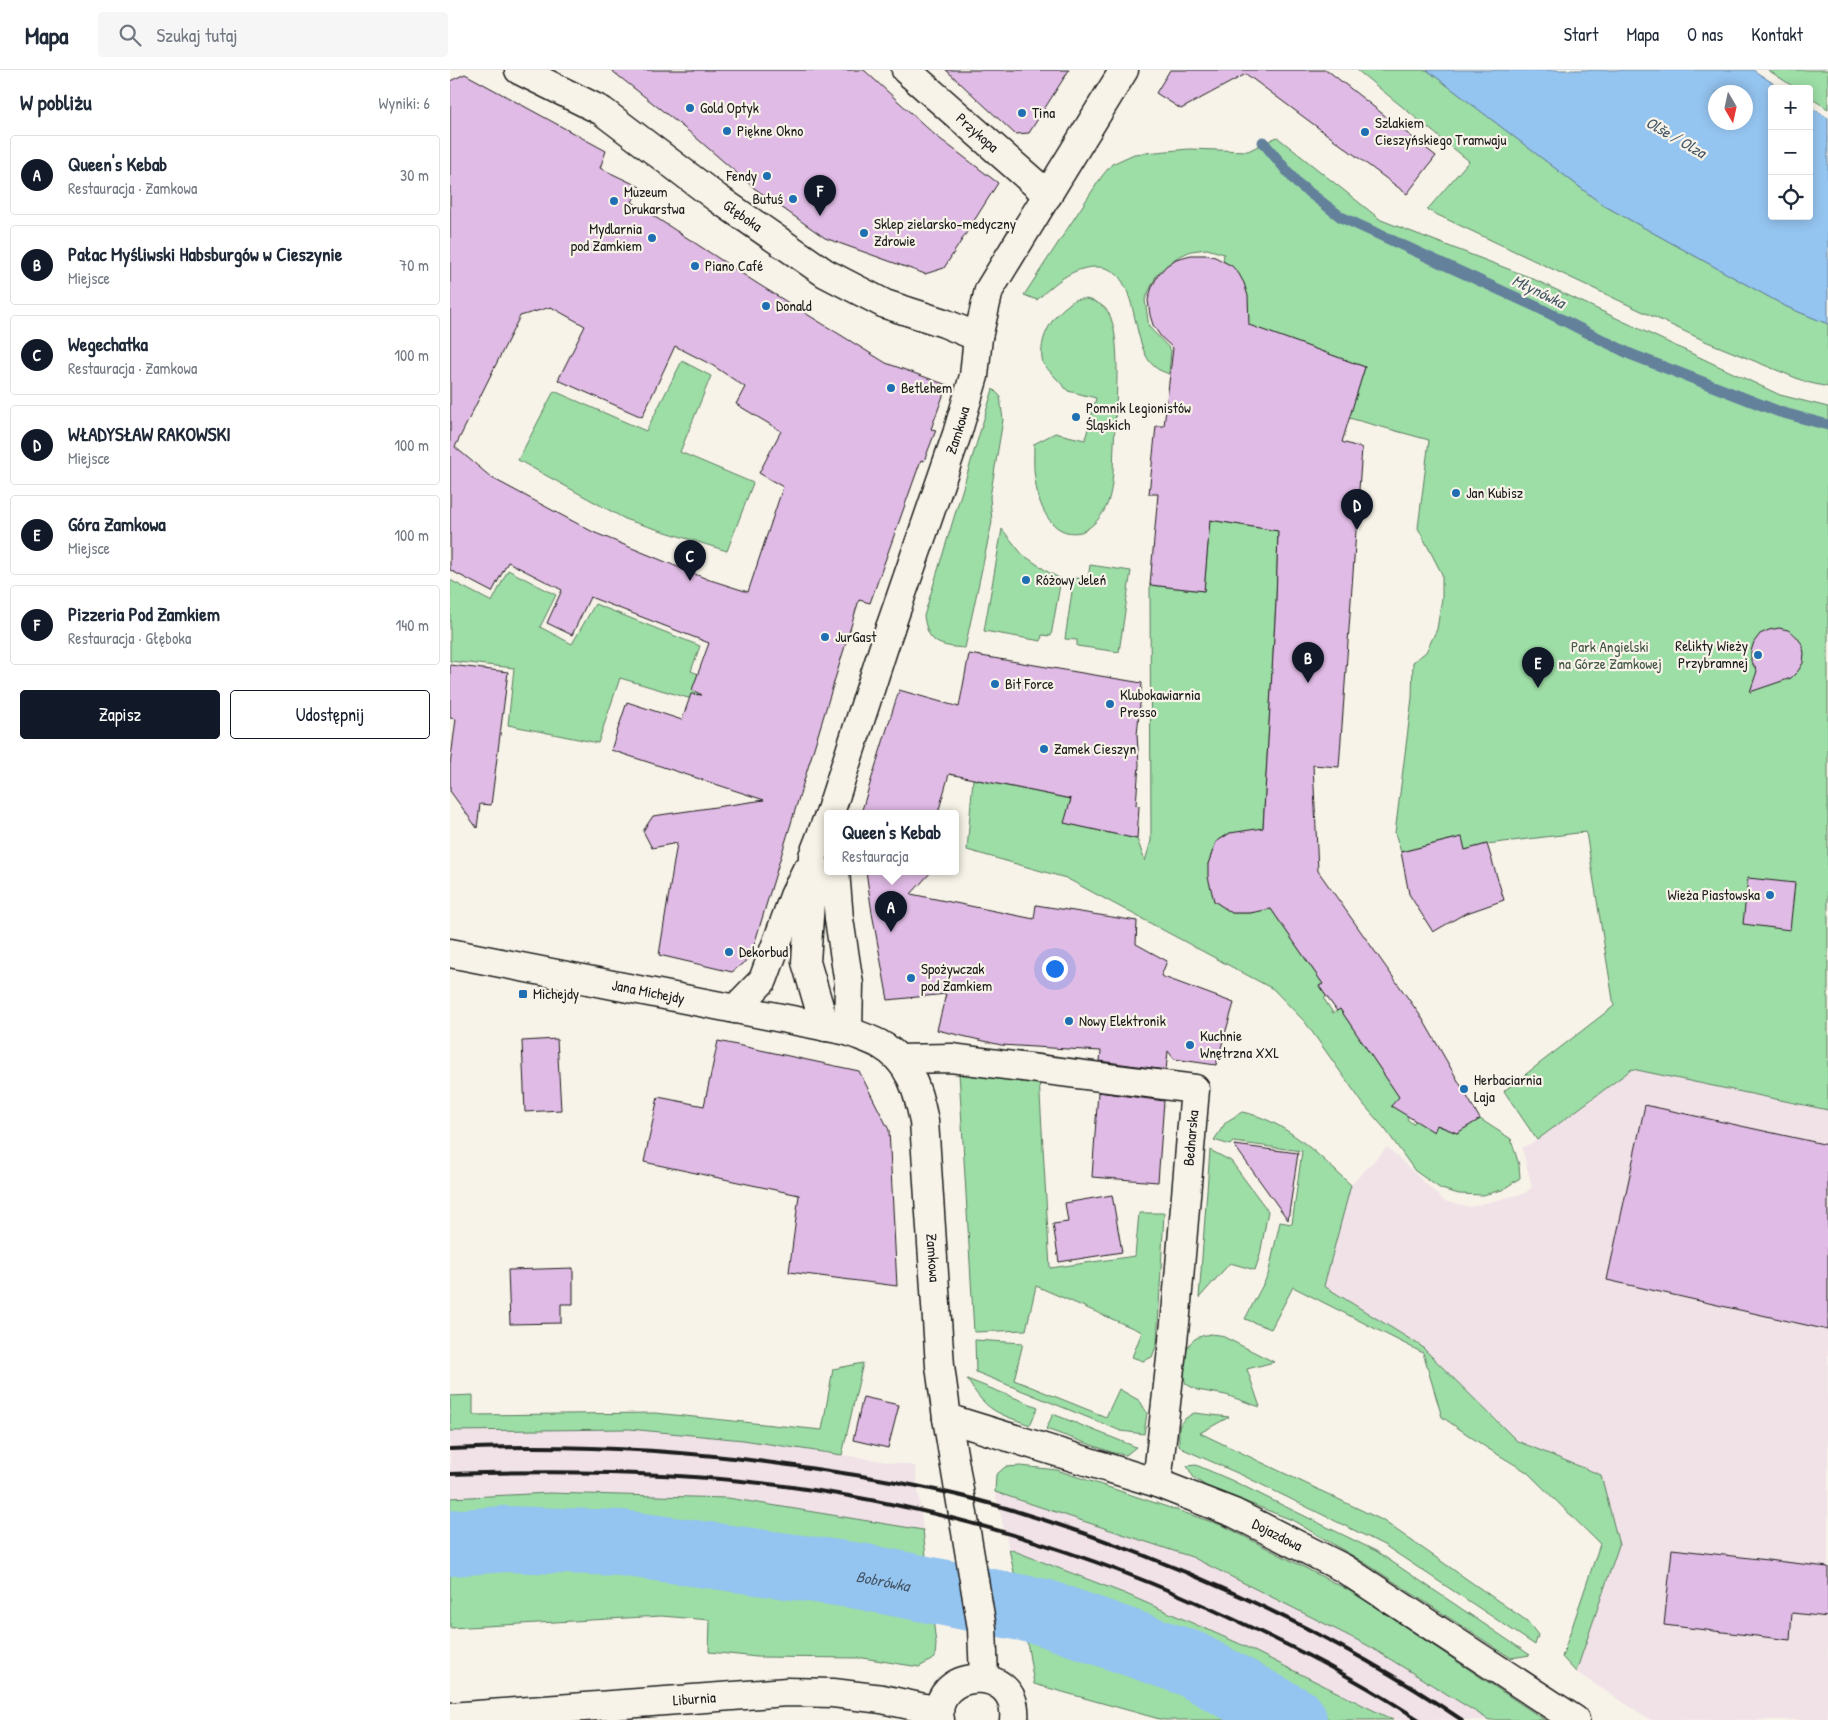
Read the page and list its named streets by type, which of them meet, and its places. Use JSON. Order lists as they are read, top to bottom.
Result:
{
  "streets": {
    "street": [
      "Przykopa",
      "Głęboka",
      "Zamkowa",
      "Jana Michejdy",
      "Bednarska",
      "Dojazdowa",
      "Liburnia"
    ]
  },
  "crossings": [
    ["Przykopa", "Zamkowa"],
    ["Głęboka", "Zamkowa"],
    ["Zamkowa", "Jana Michejdy"],
    ["Zamkowa", "Bednarska"],
    ["Zamkowa", "Dojazdowa"],
    ["Bednarska", "Dojazdowa"]
  ],
  "water": ["Olše / Olza", "Młynówka", "Bobrówka"],
  "parks": ["Park Angielski na Górze Zamkowej"],
  "places": {
    "other": [
      "Gold Optyk",
      "Tina",
      "Piękne Okno",
      "Szlakiem Cieszyńskiego Tramwaju",
      "Fendy",
      "Butuś",
      "Muzeum Drukarstwa",
      "Sklep zielarsko-medyczny Zdrowie",
      "Mydlarnia pod Zamkiem",
      "Piano Café",
      "Donald",
      "Betlehem",
      "Pomnik Legionistów Śląskich",
      "Jan Kubisz",
      "Różowy Jeleń",
      "JurGast",
      "Relikty Wieży Przybramnej",
      "Bit Force",
      "Klubokawiarnia Presso",
      "Zamek Cieszyn",
      "Wieża Piastowska",
      "Dekorbud",
      "Spożywczak pod Zamkiem",
      "Nowy Elektronik",
      "Kuchnie Wnętrzna XXL",
      "Herbaciarnia Laja"
    ],
    "transit": ["Michejdy"]
  },
  "north": "bottom",
  "page": {
    "header": "Mapa",
    "search": "Szukaj tutaj",
    "nav": [
      "Start",
      "Mapa",
      "O nas",
      "Kontakt"
    ],
    "heading": ["W pobliżu", "Wyniki: 6"],
    "map_buttons": ["+", "−"],
    "list": [
      {
        "mark": "A",
        "name": "Queen's Kebab",
        "note": "Restauracja · Zamkowa",
        "value": "30 m"
      },
      {
        "mark": "B",
        "name": "Pałac Myśliwski Habsburgów w Cieszynie",
        "note": "Miejsce",
        "value": "70 m"
      },
      {
        "mark": "C",
        "name": "Wegechatka",
        "note": "Restauracja · Zamkowa",
        "value": "100 m"
      },
      {
        "mark": "D",
        "name": "WŁADYSŁAW RAKOWSKI",
        "note": "Miejsce",
        "value": "100 m"
      },
      {
        "mark": "E",
        "name": "Góra Zamkowa",
        "note": "Miejsce",
        "value": "100 m"
      },
      {
        "mark": "F",
        "name": "Pizzeria Pod Zamkiem",
        "note": "Restauracja · Głęboka",
        "value": "140 m"
      }
    ],
    "pins": [
      "F",
      "D",
      "C",
      "B",
      "E",
      "A"
    ],
    "buttons": ["Zapisz", "Udostępnij"],
    "popup": ["Queen's Kebab", "Restauracja"]
  }
}
